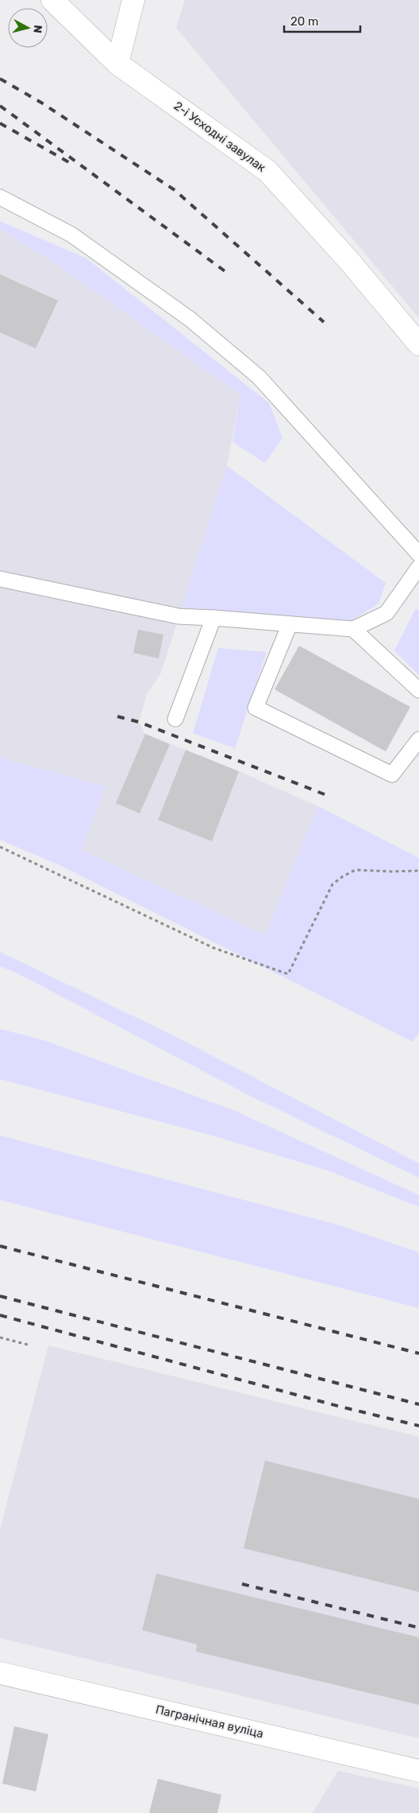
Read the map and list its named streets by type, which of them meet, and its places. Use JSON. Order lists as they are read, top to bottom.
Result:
{
  "streets": {
    "street": ["2-і Усходні завулак", "Пагранічная вуліца"]
  },
  "scale_bar": "20 m",
  "north": "right"
}
